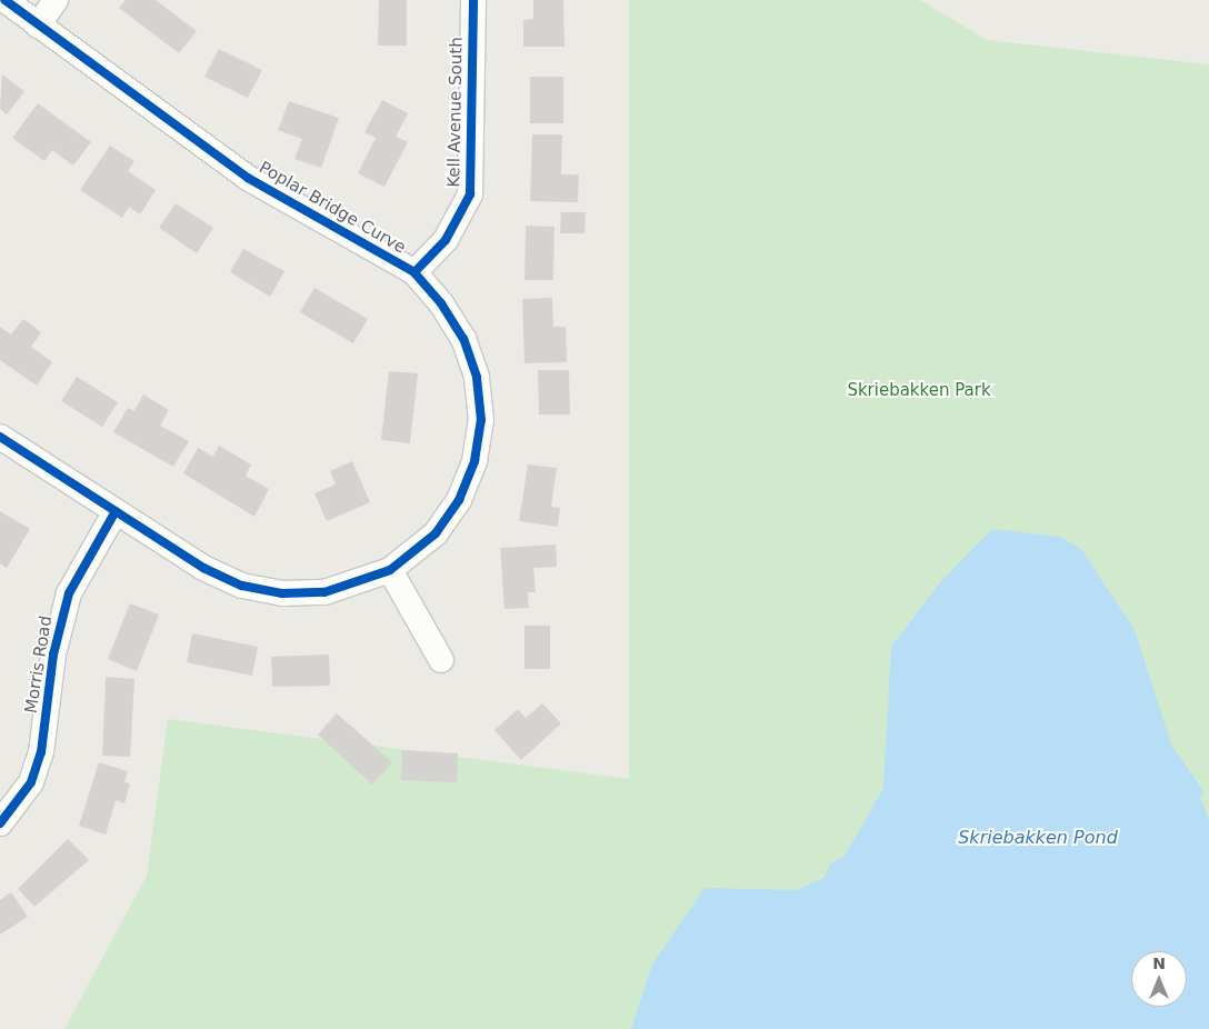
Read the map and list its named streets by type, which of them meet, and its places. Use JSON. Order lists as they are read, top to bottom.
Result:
{
  "streets": {
    "street": ["Kell Avenue South", "Poplar Bridge Curve", "Morris Road"]
  },
  "crossings": [
    ["Kell Avenue South", "Poplar Bridge Curve"],
    ["Poplar Bridge Curve", "Morris Road"]
  ],
  "water": ["Skriebakken Pond"],
  "parks": ["Skriebakken Park"],
  "north": "top"
}
